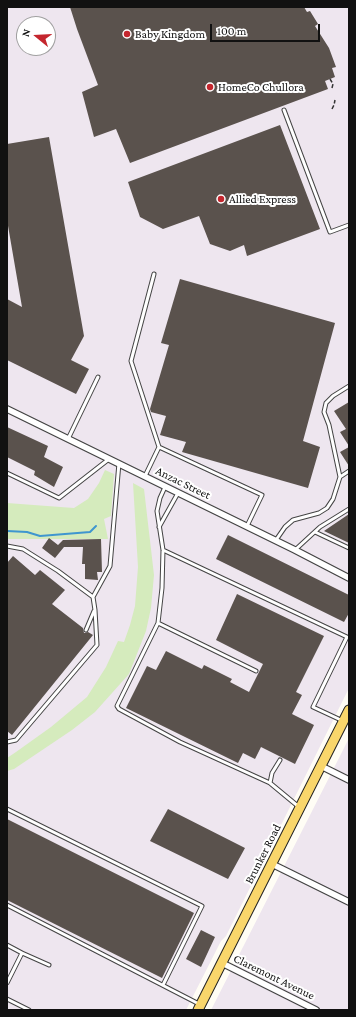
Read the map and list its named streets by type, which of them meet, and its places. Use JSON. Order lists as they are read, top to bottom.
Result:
{
  "streets": {
    "main road": ["Brunker Road"],
    "street": ["Anzac Street", "Claremont Avenue"]
  },
  "crossings": [
    ["Brunker Road", "Claremont Avenue"]
  ],
  "places": ["Baby Kingdom", "HomeCo Chullora", "Allied Express"],
  "scale_bar": "100 m",
  "north": "left"
}
